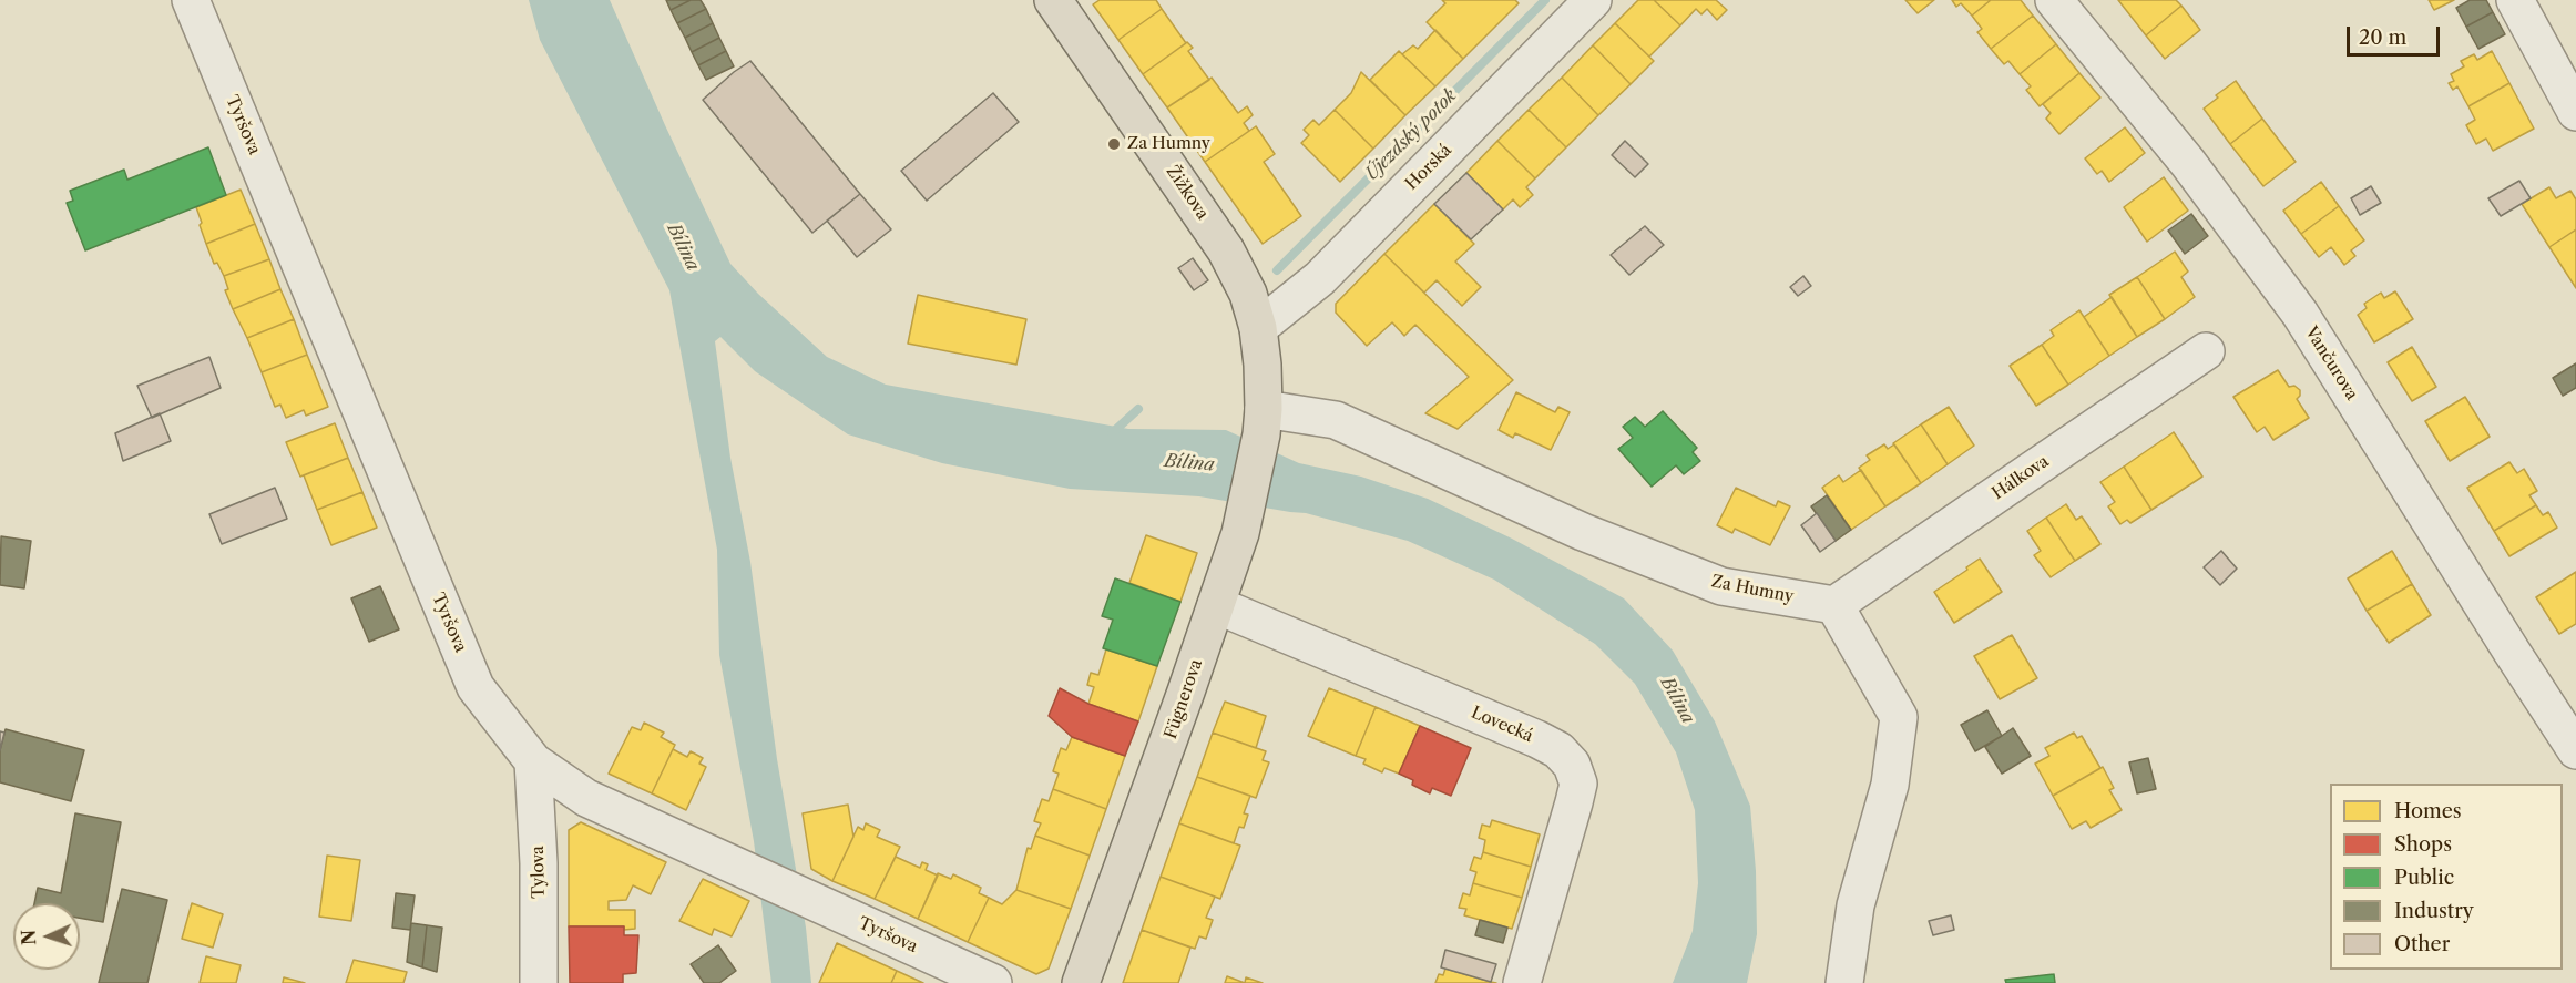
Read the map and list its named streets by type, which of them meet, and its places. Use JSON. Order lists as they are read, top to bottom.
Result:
{
  "streets": {
    "main road": ["Žižkova", "Fügnerova"],
    "street": [
      "Tyršova",
      "Horská",
      "Vančurova",
      "Hálkova",
      "Za Humny",
      "Lovecká",
      "Tylova"
    ]
  },
  "crossings": [
    ["Tyršova", "Tylova"],
    ["Horská", "Žižkova"],
    ["Žižkova", "Za Humny"],
    ["Žižkova", "Fügnerova"],
    ["Hálkova", "Za Humny"],
    ["Za Humny", "Fügnerova"],
    ["Fügnerova", "Lovecká"]
  ],
  "water": ["Újezdský potok", "Bílina"],
  "places": ["Za Humny"],
  "legend": [
    "Homes",
    "Shops",
    "Public",
    "Industry",
    "Other"
  ],
  "scale_bar": "20 m",
  "north": "left"
}
